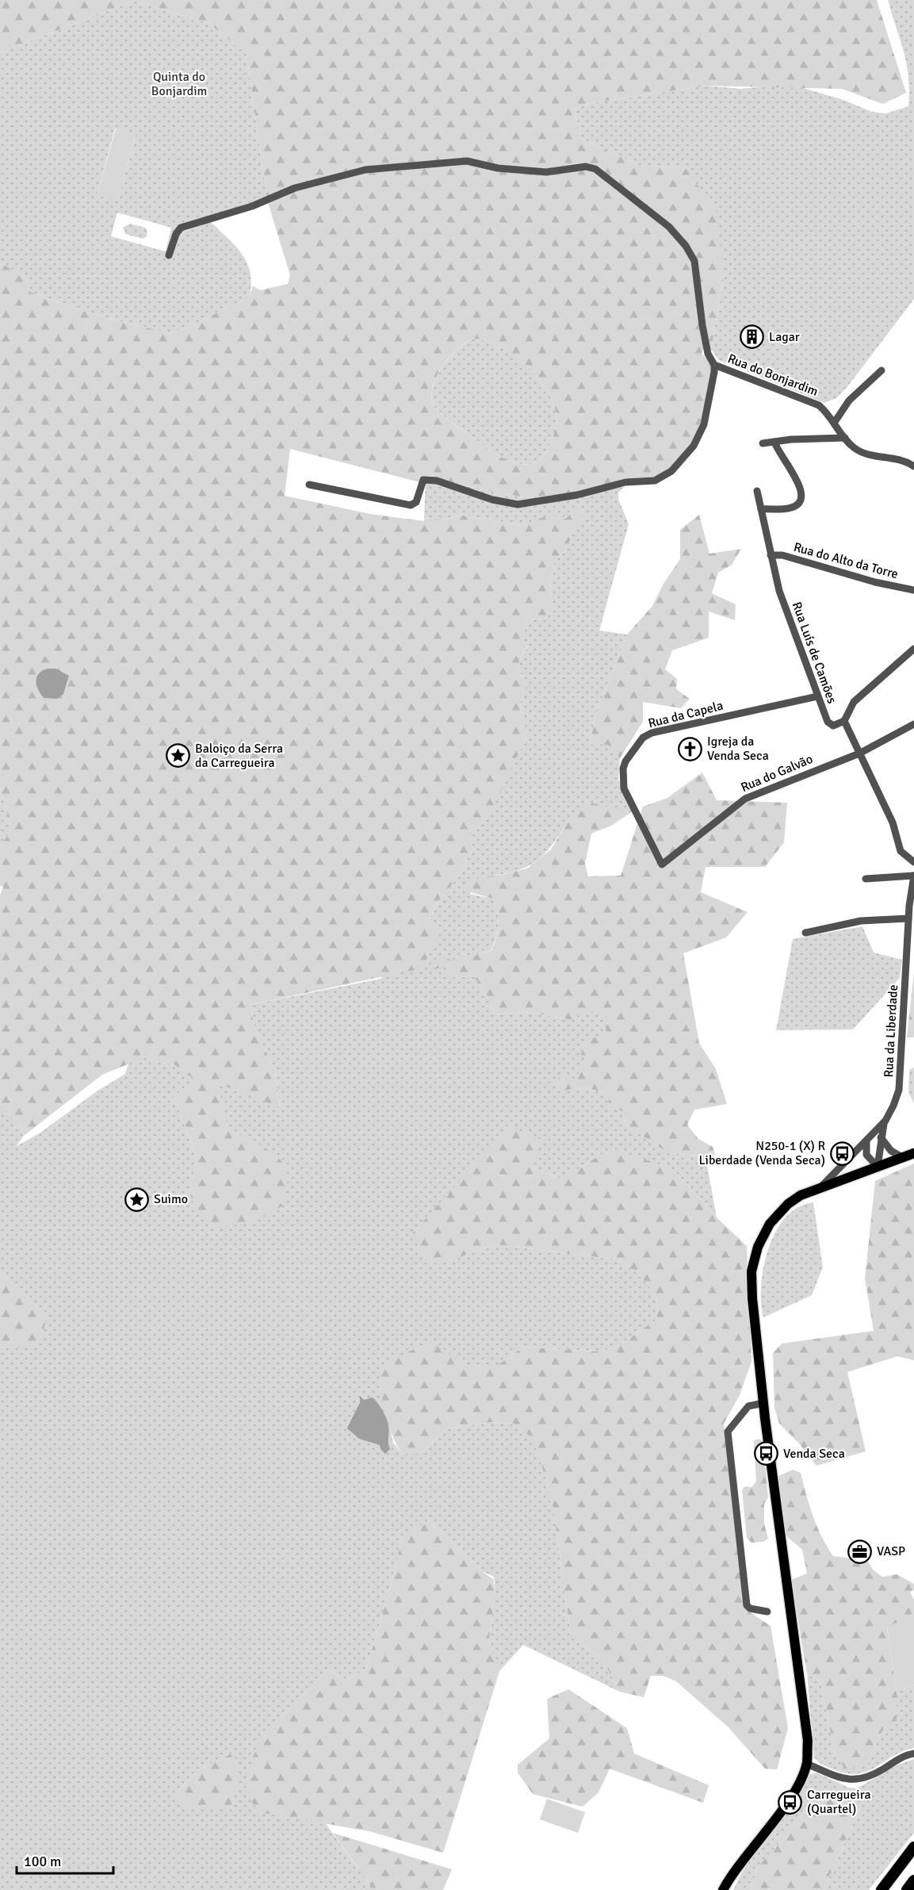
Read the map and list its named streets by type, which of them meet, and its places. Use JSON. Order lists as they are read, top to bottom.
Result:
{
  "streets": {
    "street": [
      "Rua do Bonjardim",
      "Rua do Alto da Torre",
      "Rua Luís de Camões",
      "Rua da Capela",
      "Rua do Galvão",
      "Rua da Liberdade"
    ]
  },
  "crossings": [
    ["Rua do Alto da Torre", "Rua Luís de Camões"],
    ["Rua Luís de Camões", "Rua da Capela"],
    ["Rua da Capela", "Rua do Galvão"]
  ],
  "parks": ["Quinta do Bonjardim"],
  "places": {
    "building": ["Lagar"],
    "church": ["Igreja da Venda Seca"],
    "place": ["Baloiço da Serra da Carregueira", "Suimo"],
    "bus stop": ["N250-1 (X) R Liberdade (Venda Seca)", "Venda Seca", "Carregueira (Quartel)"],
    "office": ["VASP"]
  },
  "scale_bar": "100 m"
}
